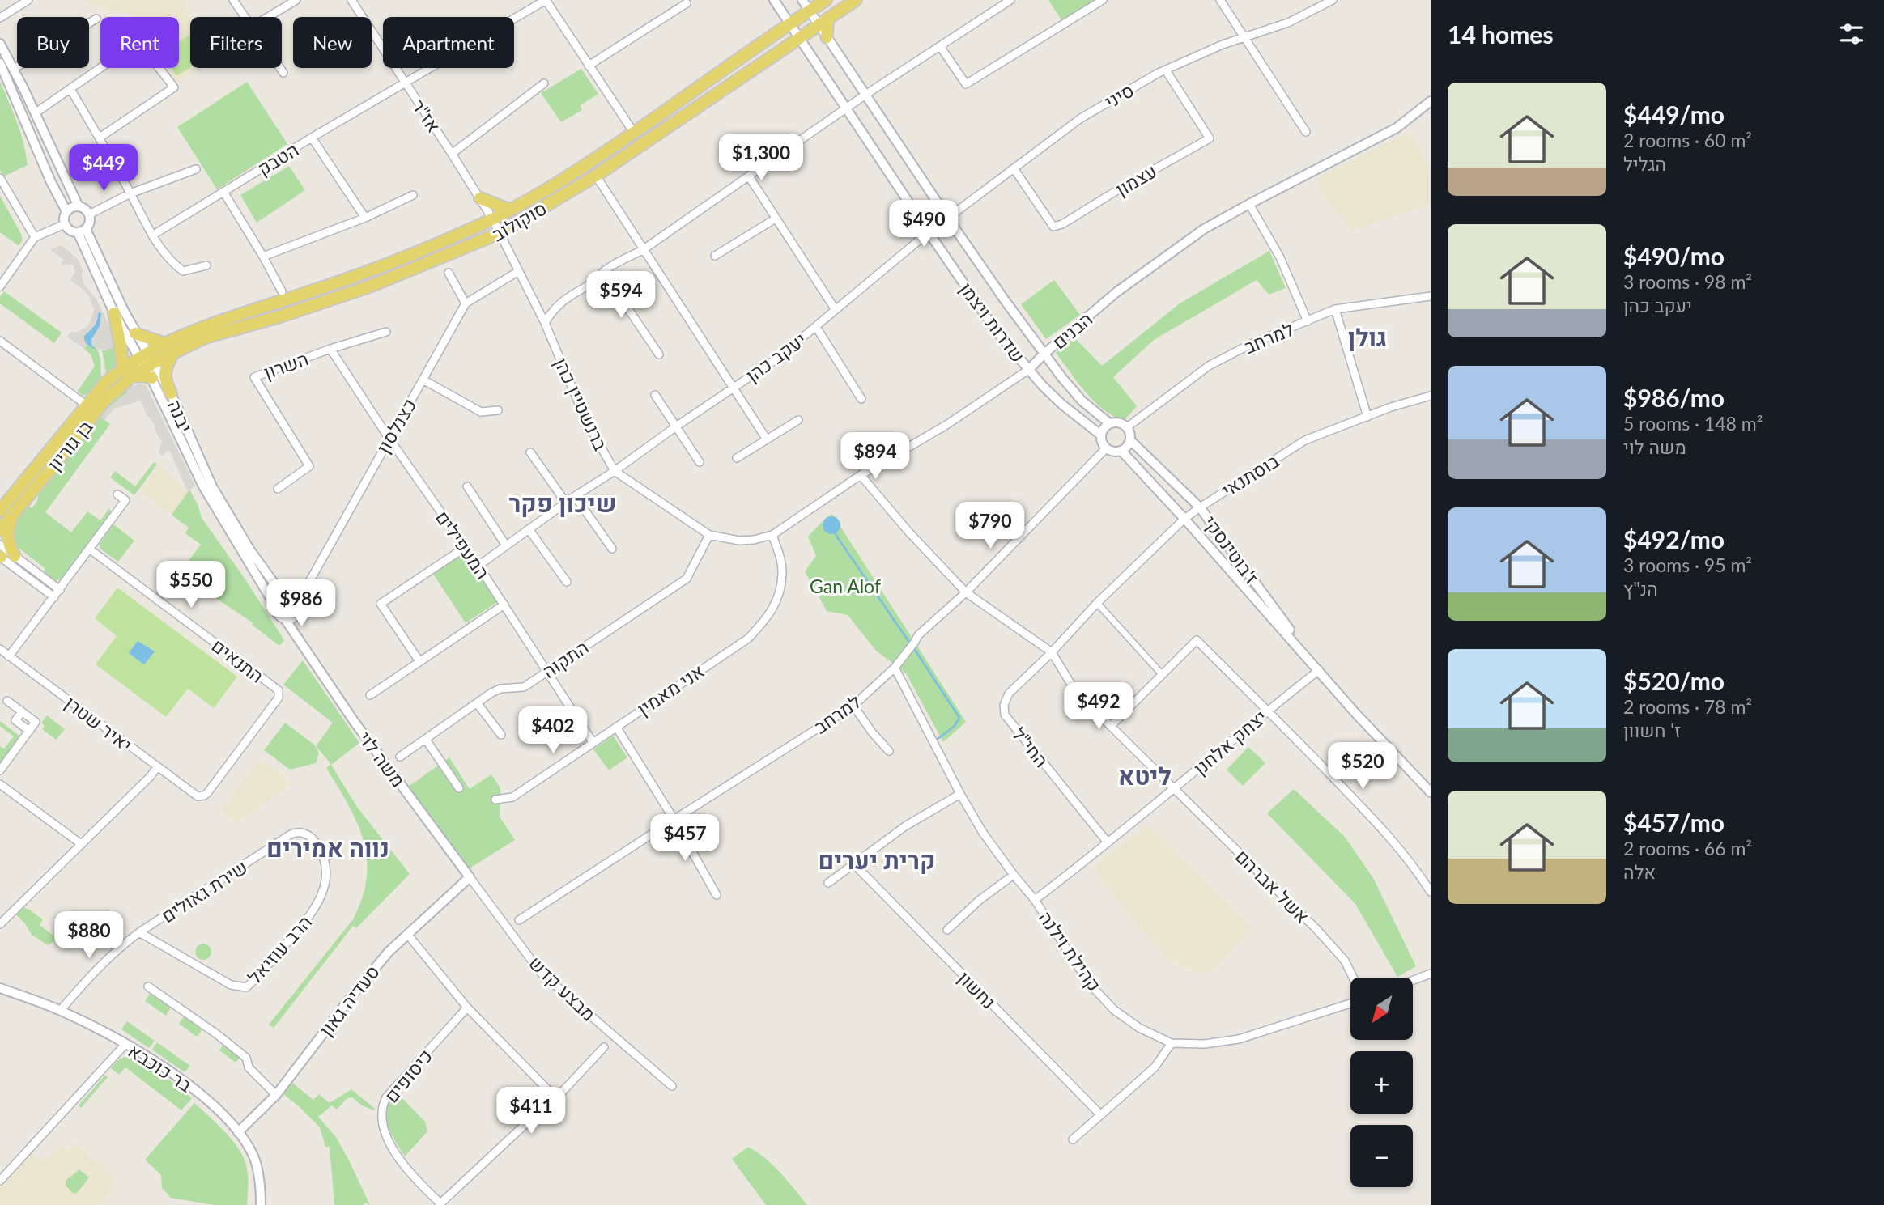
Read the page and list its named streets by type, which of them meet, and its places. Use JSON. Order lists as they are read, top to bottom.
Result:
{
  "streets": {
    "main road": ["סוקולוב", "בן גוריון"],
    "street": [
      "סיני",
      "אז\"ר",
      "הטבק",
      "עצמון",
      "שדרות ויצמן",
      "הבנים",
      "למרחב",
      "יעקב כהן",
      "השרון",
      "ברנשטיין כהן",
      "יבנה",
      "כצנלסון",
      "בוסתנאי",
      "המעפילים",
      "ז'בוטינסקי",
      "התקוה",
      "התנאים",
      "אני מאמין",
      "יאיר שטרן",
      "יצחק אלחנן",
      "החי\"ל",
      "משה לוי",
      "אשל אברהם",
      "שירת גאולים",
      "הרב עוזיאל",
      "קהילת וילנה",
      "מבצע קדש",
      "נחשון",
      "סעדיה גאון",
      "בר כוכבא",
      "כיסופים"
    ]
  },
  "crossings": [
    ["סיני", "עצמון"],
    ["סיני", "שדרות ויצמן"],
    ["סיני", "יעקב כהן"],
    ["אז\"ר", "הטבק"],
    ["אז\"ר", "סוקולוב"],
    ["אז\"ר", "ברנשטיין כהן"],
    ["סוקולוב", "שדרות ויצמן"],
    ["סוקולוב", "ברנשטיין כהן"],
    ["סוקולוב", "יבנה"],
    ["סוקולוב", "בן גוריון"],
    ["שדרות ויצמן", "הבנים"],
    ["שדרות ויצמן", "למרחב"],
    ["שדרות ויצמן", "יעקב כהן"],
    ["שדרות ויצמן", "ז'בוטינסקי"],
    ["הבנים", "ברנשטיין כהן"],
    ["הבנים", "התקוה"],
    ["הבנים", "אני מאמין"],
    ["למרחב", "ז'בוטינסקי"],
    ["למרחב", "קהילת וילנה"],
    ["יעקב כהן", "ברנשטיין כהן"],
    ["יעקב כהן", "המעפילים"],
    ["השרון", "המעפילים"],
    ["ברנשטיין כהן", "כצנלסון"],
    ["ברנשטיין כהן", "התקוה"],
    ["יבנה", "כצנלסון"],
    ["יבנה", "בן גוריון"],
    ["יבנה", "משה לוי"],
    ["כצנלסון", "המעפילים"],
    ["כצנלסון", "משה לוי"],
    ["בוסתנאי", "ז'בוטינסקי"],
    ["בוסתנאי", "החי\"ל"],
    ["בוסתנאי", "אשל אברהם"],
    ["המעפילים", "התקוה"],
    ["המעפילים", "אני מאמין"],
    ["ז'בוטינסקי", "יצחק אלחנן"],
    ["התנאים", "יאיר שטרן"],
    ["יצחק אלחנן", "החי\"ל"],
    ["יצחק אלחנן", "אשל אברהם"],
    ["יצחק אלחנן", "קהילת וילנה"],
    ["החי\"ל", "אשל אברהם"],
    ["משה לוי", "מבצע קדש"],
    ["משה לוי", "סעדיה גאון"],
    ["שירת גאולים", "הרב עוזיאל"],
    ["שירת גאולים", "בר כוכבא"],
    ["מבצע קדש", "סעדיה גאון"],
    ["סעדיה גאון", "בר כוכבא"]
  ],
  "districts": [
    "גולן",
    "שיכון פקר",
    "ליטא",
    "נווה אמירים",
    "קרית יערים"
  ],
  "parks": ["Gan Alof"],
  "north": "bottom left",
  "page": {
    "heading": "14 homes",
    "chip": [
      "Buy",
      "Rent",
      "Filters",
      "New",
      "Apartment"
    ],
    "list": [
      {
        "name": "$449/mo",
        "note": "2 rooms · 60 m² · הגליל"
      },
      {
        "name": "$490/mo",
        "note": "3 rooms · 98 m² · יעקב כהן"
      },
      {
        "name": "$986/mo",
        "note": "5 rooms · 148 m² · משה לוי"
      },
      {
        "name": "$492/mo",
        "note": "3 rooms · 95 m² · הנ\"ץ"
      },
      {
        "name": "$520/mo",
        "note": "2 rooms · 78 m² · ז' חשוון"
      },
      {
        "name": "$457/mo",
        "note": "2 rooms · 66 m² · אלה"
      }
    ],
    "price": [
      "$1,300",
      "$449",
      "$490",
      "$594",
      "$894",
      "$790",
      "$550",
      "$986",
      "$492",
      "$402",
      "$520",
      "$457",
      "$880",
      "$411"
    ],
    "map_buttons": ["+", "−"]
  }
}
